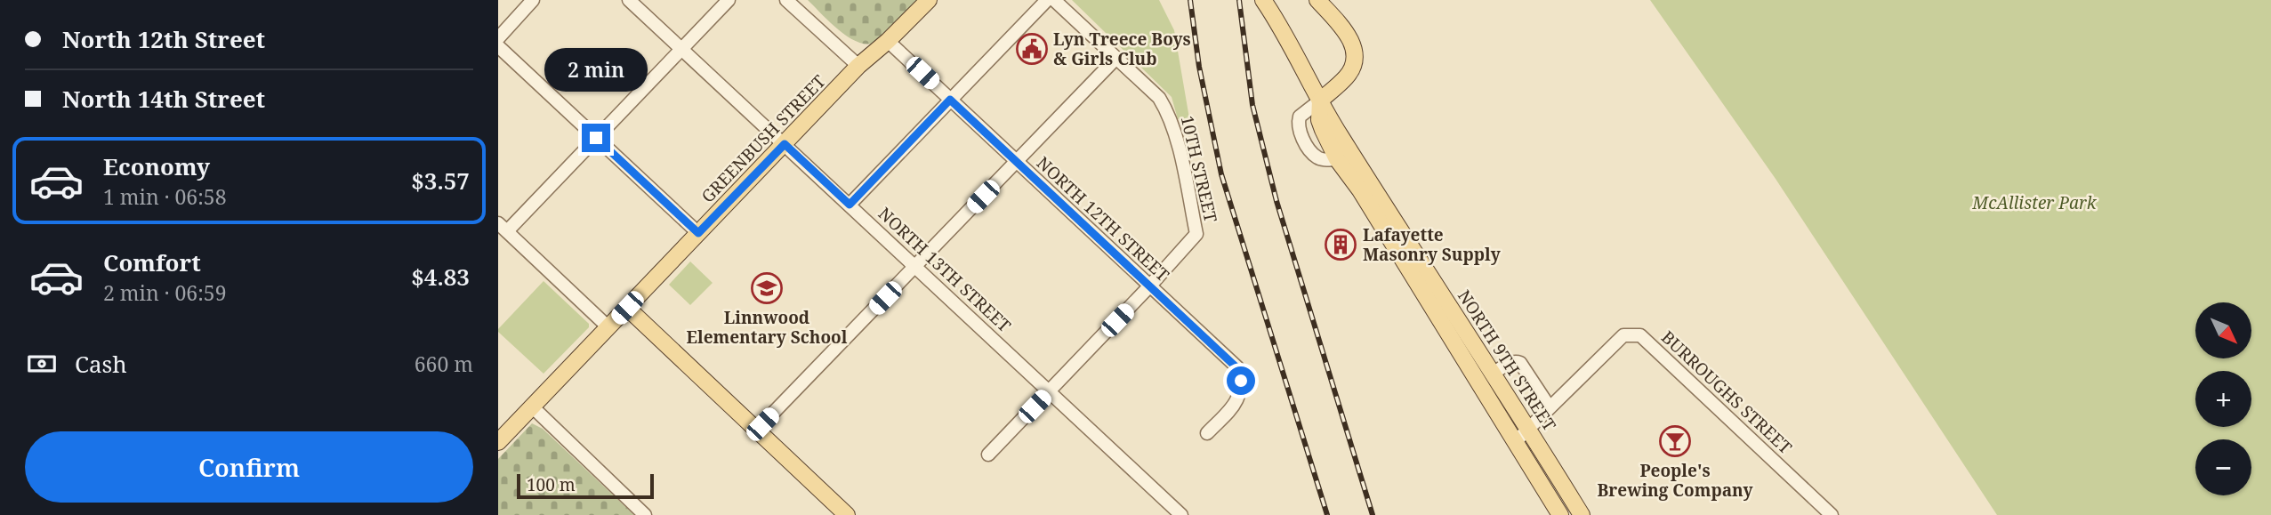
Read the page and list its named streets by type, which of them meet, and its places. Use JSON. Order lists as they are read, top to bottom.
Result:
{
  "streets": {
    "main road": ["GREENBUSH STREET", "NORTH 9TH STREET"],
    "street": [
      "10TH STREET",
      "NORTH 12TH STREET",
      "NORTH 13TH STREET",
      "BURROUGHS STREET"
    ]
  },
  "crossings": [
    ["GREENBUSH STREET", "NORTH 12TH STREET"],
    ["GREENBUSH STREET", "NORTH 13TH STREET"],
    ["10TH STREET", "NORTH 12TH STREET"],
    ["NORTH 9TH STREET", "BURROUGHS STREET"]
  ],
  "parks": ["McAllister Park"],
  "places": {
    "public building": ["Lyn Treece Boys & Girls Club"],
    "building": ["Lafayette Masonry Supply"],
    "school or university": ["Linnwood Elementary School"],
    "bar": ["People's Brewing Company"]
  },
  "scale_bar": "100 m",
  "north": "bottom right",
  "page": {
    "banner": ["North 12th Street", "North 14th Street"],
    "bubble": "2 min",
    "list": [
      {
        "name": "Economy",
        "note": "1 min · 06:58",
        "value": "$3.57"
      },
      {
        "name": "Comfort",
        "note": "2 min · 06:59",
        "value": "$4.83"
      }
    ],
    "map_buttons": ["+", "−"],
    "pay": ["Cash", "660 m"],
    "buttons": "Confirm",
    "scale": "100 m"
  }
}
